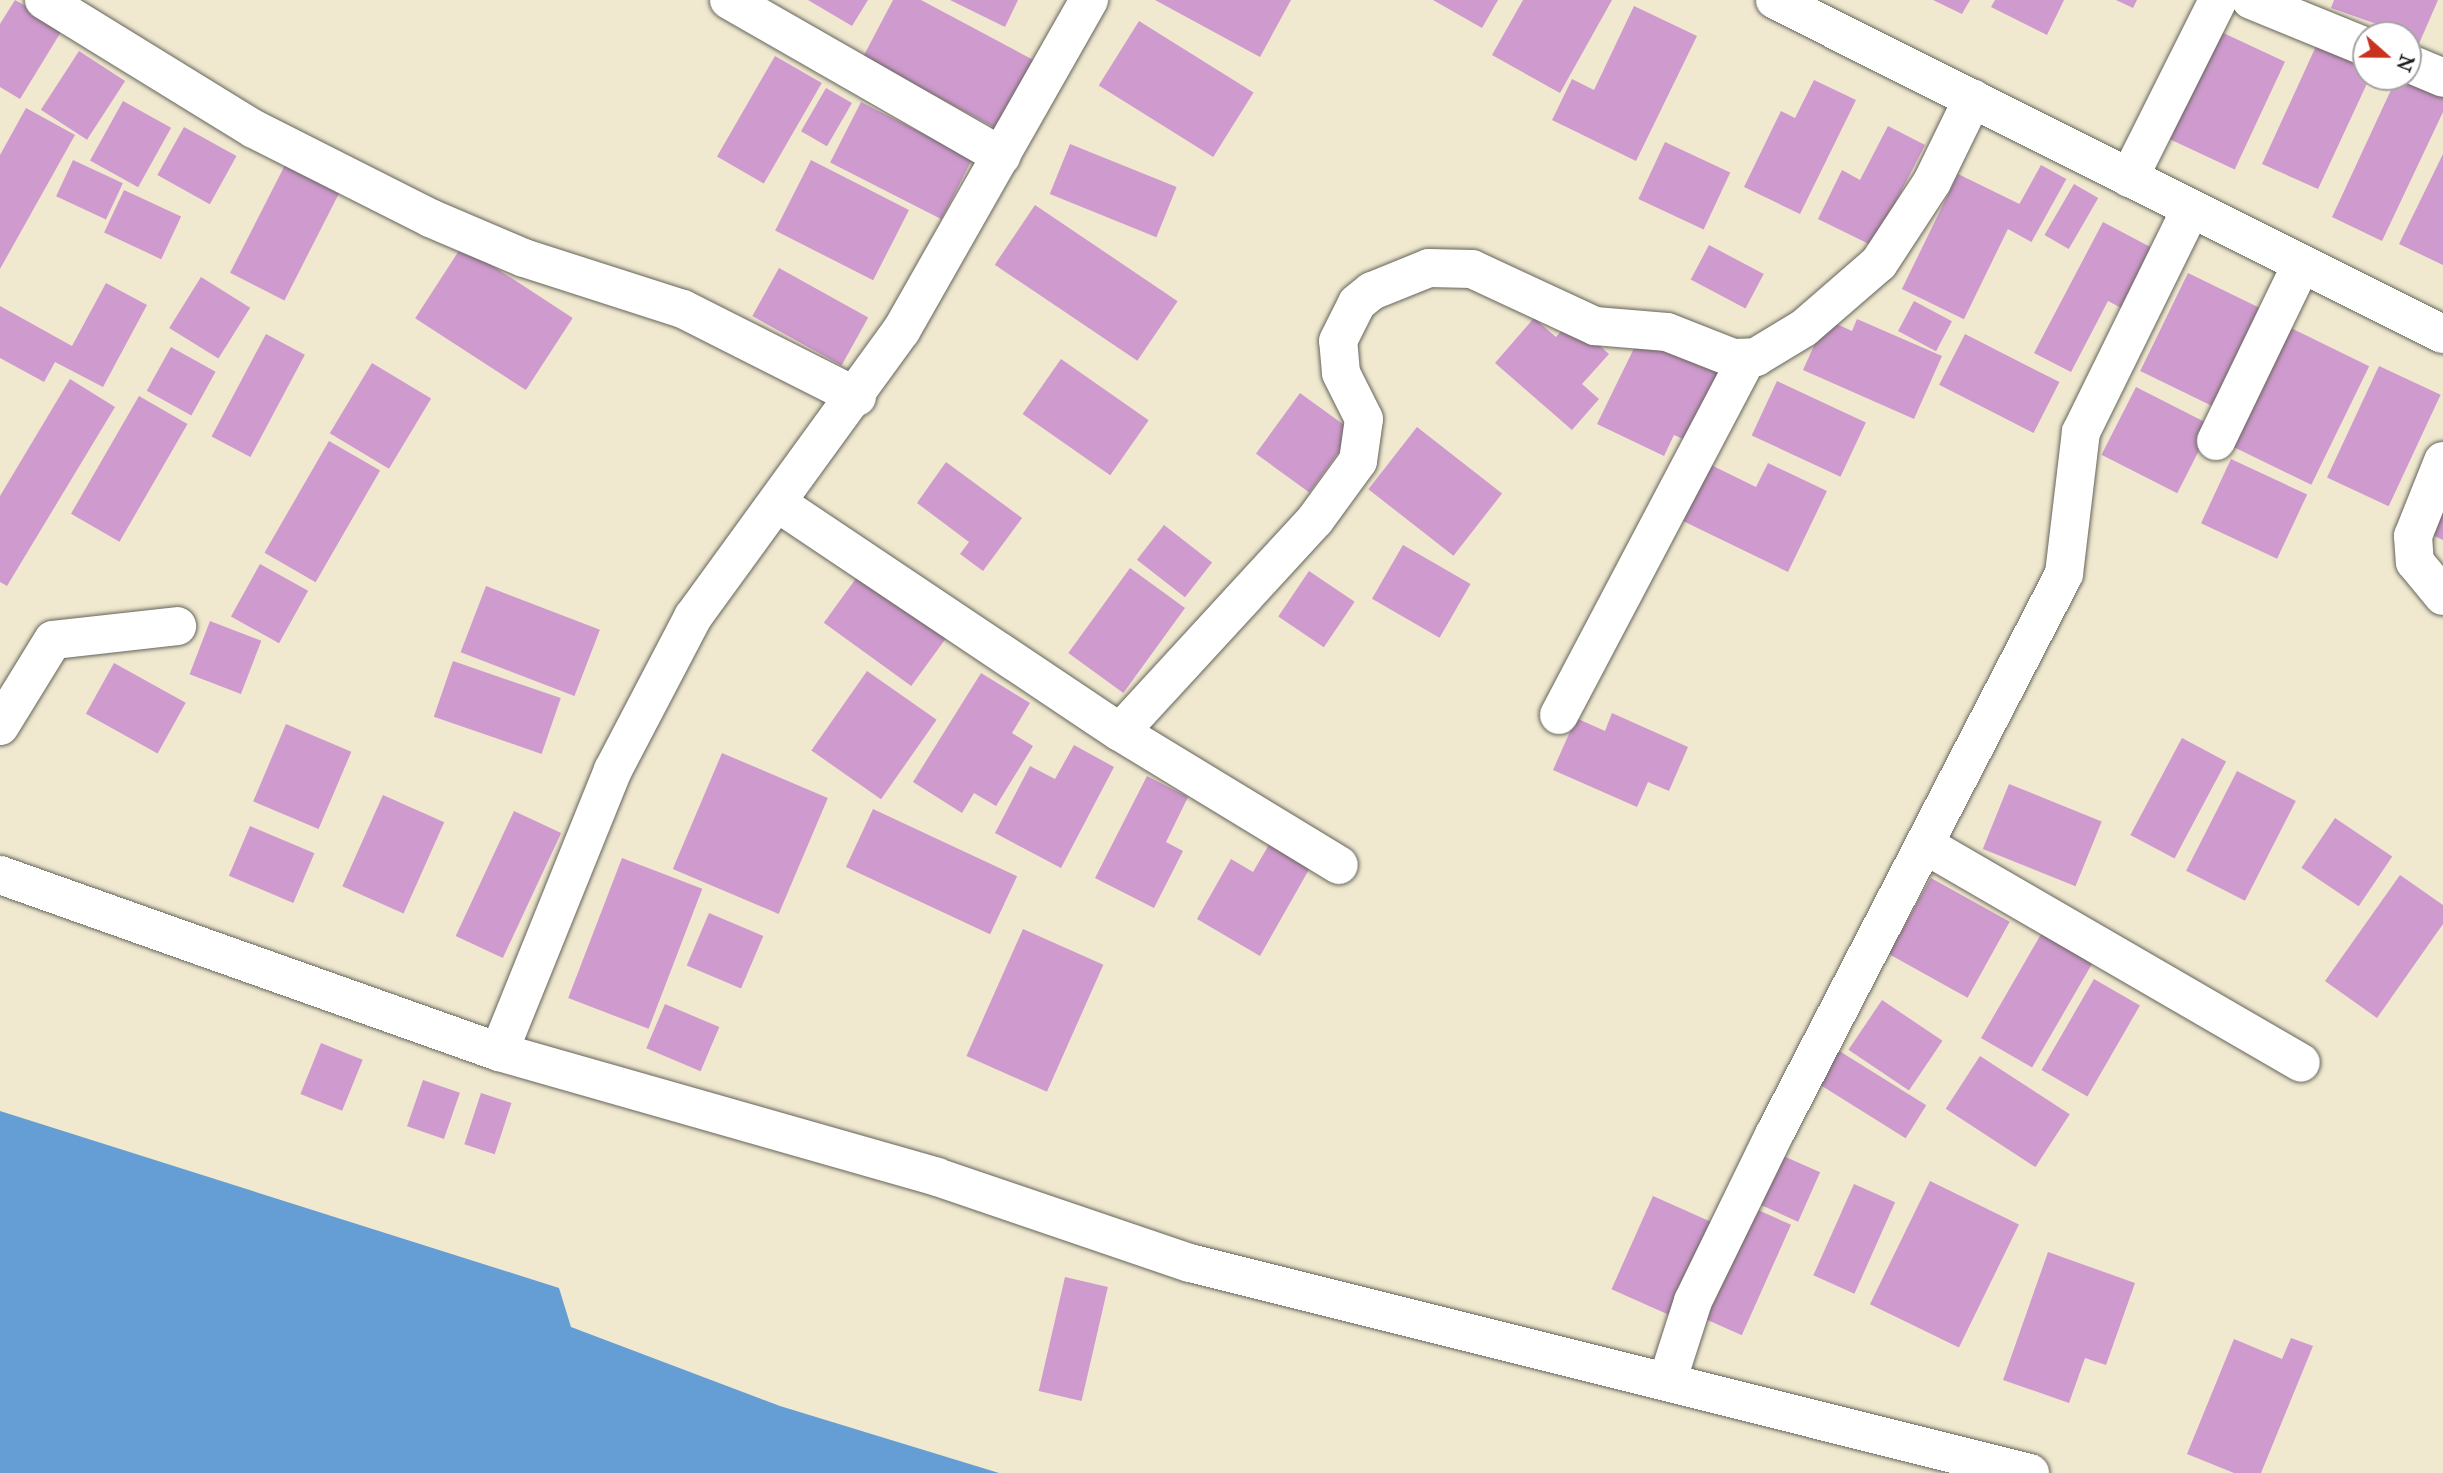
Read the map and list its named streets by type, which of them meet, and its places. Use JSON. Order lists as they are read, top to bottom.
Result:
{
  "north": "right"
}
